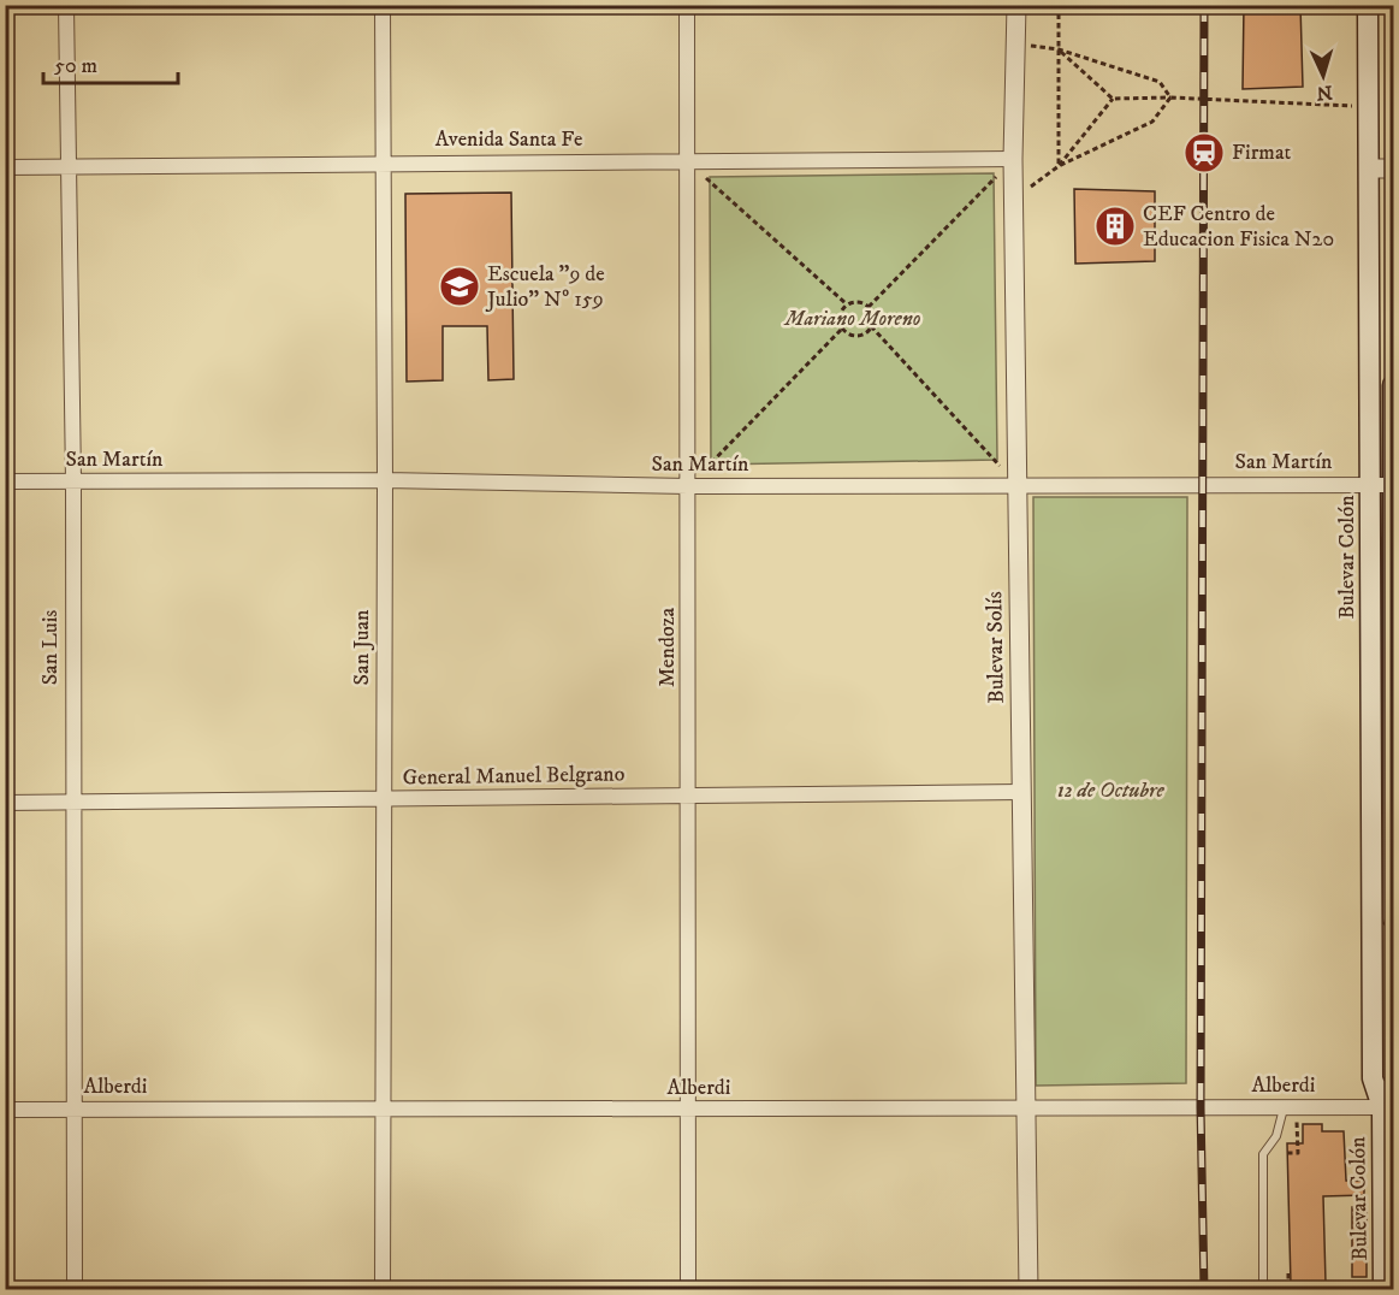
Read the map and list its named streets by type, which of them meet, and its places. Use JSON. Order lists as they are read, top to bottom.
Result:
{
  "streets": {
    "main road": ["Bulevar Colón"],
    "street": [
      "Avenida Santa Fe",
      "San Martín",
      "San Luis",
      "San Juan",
      "Mendoza",
      "Bulevar Solís",
      "General Manuel Belgrano",
      "Alberdi"
    ]
  },
  "crossings": [
    ["Avenida Santa Fe", "San Luis"],
    ["Avenida Santa Fe", "San Juan"],
    ["Avenida Santa Fe", "Mendoza"],
    ["Avenida Santa Fe", "Bulevar Solís"],
    ["San Martín", "Bulevar Colón"],
    ["San Martín", "San Luis"],
    ["San Martín", "San Juan"],
    ["San Martín", "Mendoza"],
    ["San Martín", "Bulevar Solís"],
    ["Bulevar Colón", "Alberdi"],
    ["San Luis", "General Manuel Belgrano"],
    ["San Luis", "Alberdi"],
    ["San Juan", "General Manuel Belgrano"],
    ["San Juan", "Alberdi"],
    ["Mendoza", "General Manuel Belgrano"],
    ["Mendoza", "Alberdi"],
    ["Bulevar Solís", "General Manuel Belgrano"],
    ["Bulevar Solís", "Alberdi"]
  ],
  "parks": ["Mariano Moreno", "12 de Octubre"],
  "places": {
    "station": ["Firmat"],
    "building": ["CEF Centro de Educacion Fisica N20"],
    "school or university": ["Escuela \"9 de Julio\" Nº 159"]
  },
  "scale_bar": "50 m",
  "north": "bottom"
}
